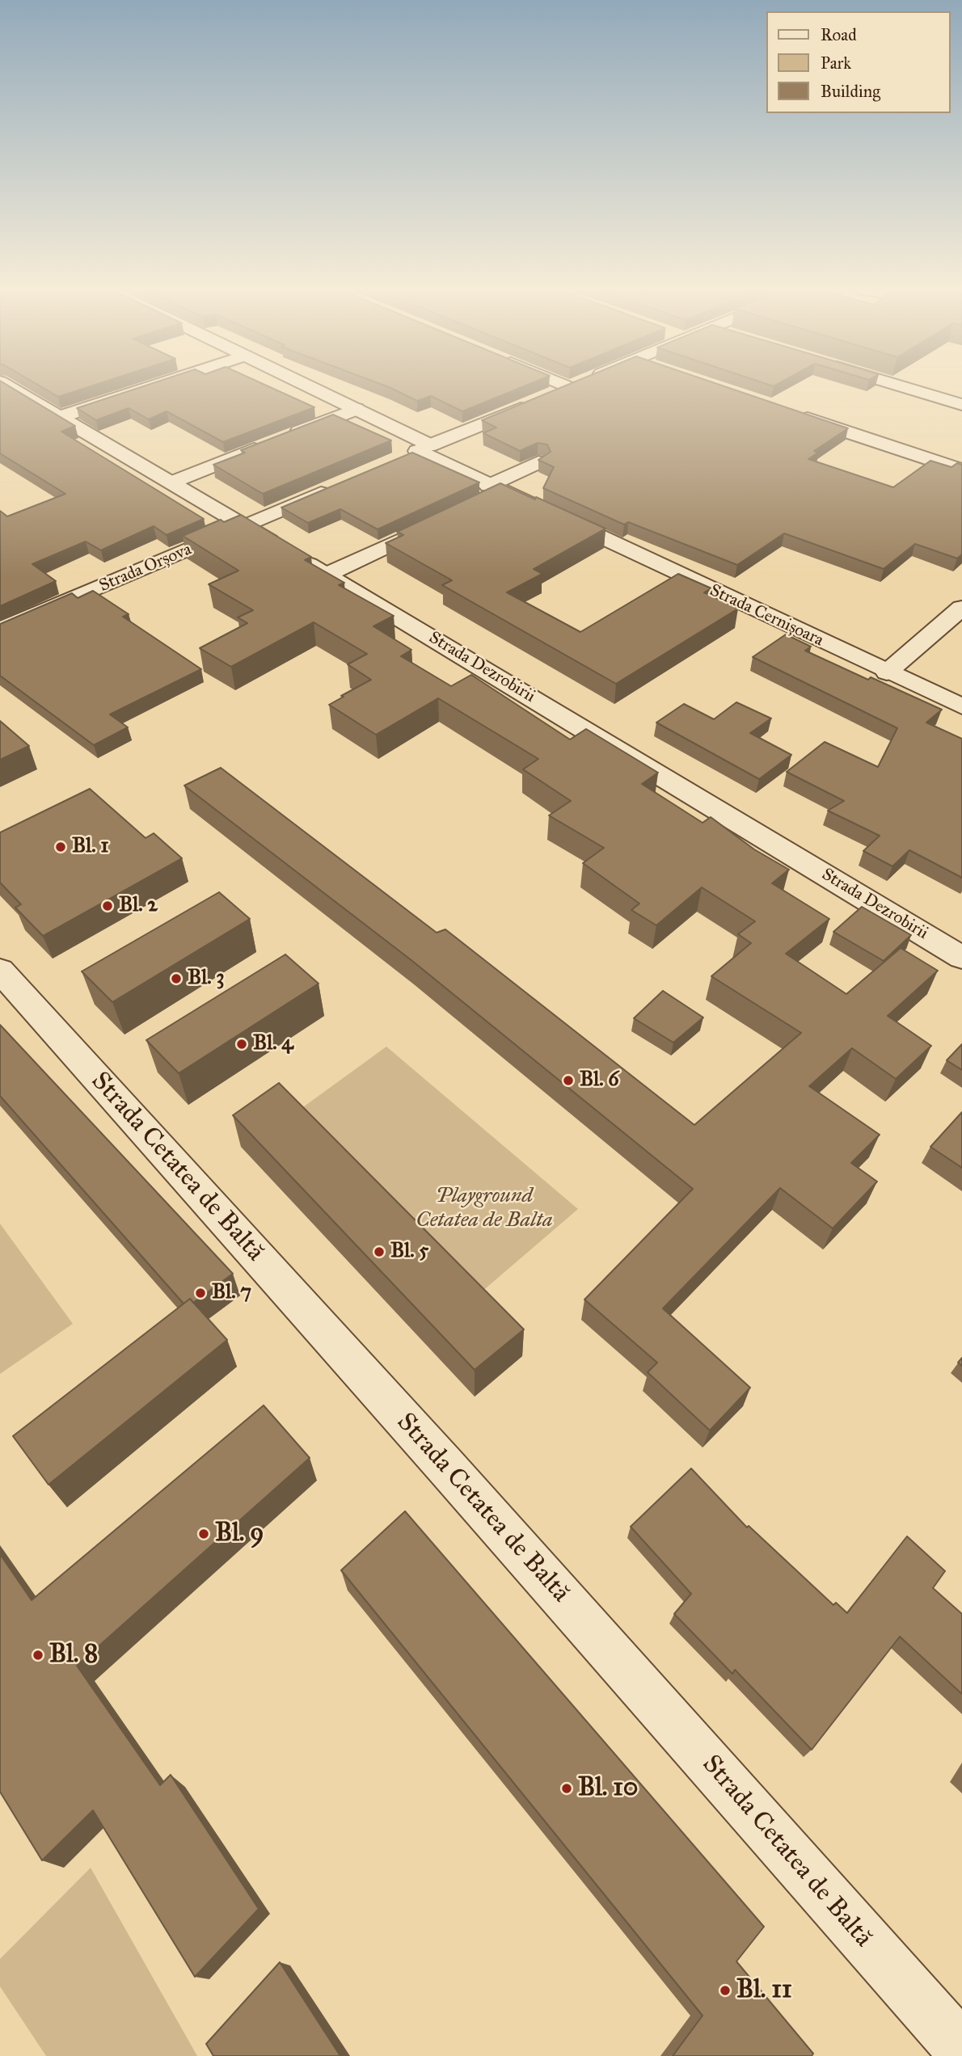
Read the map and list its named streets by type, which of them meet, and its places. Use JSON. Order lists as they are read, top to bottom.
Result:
{
  "streets": {
    "street": [
      "Strada Orșova",
      "Strada Cernișoara",
      "Strada Dezrobirii",
      "Strada Cetatea de Baltă"
    ]
  },
  "crossings": [
    ["Strada Orșova", "Strada Dezrobirii"]
  ],
  "parks": ["Playground Cetatea de Balta"],
  "places": [
    "Bl. 1",
    "Bl. 2",
    "Bl. 3",
    "Bl. 4",
    "Bl. 6",
    "Bl. 5",
    "Bl. 7",
    "Bl. 9",
    "Bl. 8",
    "Bl. 10",
    "Bl. 11"
  ],
  "legend": ["Road", "Park", "Building"]
}
